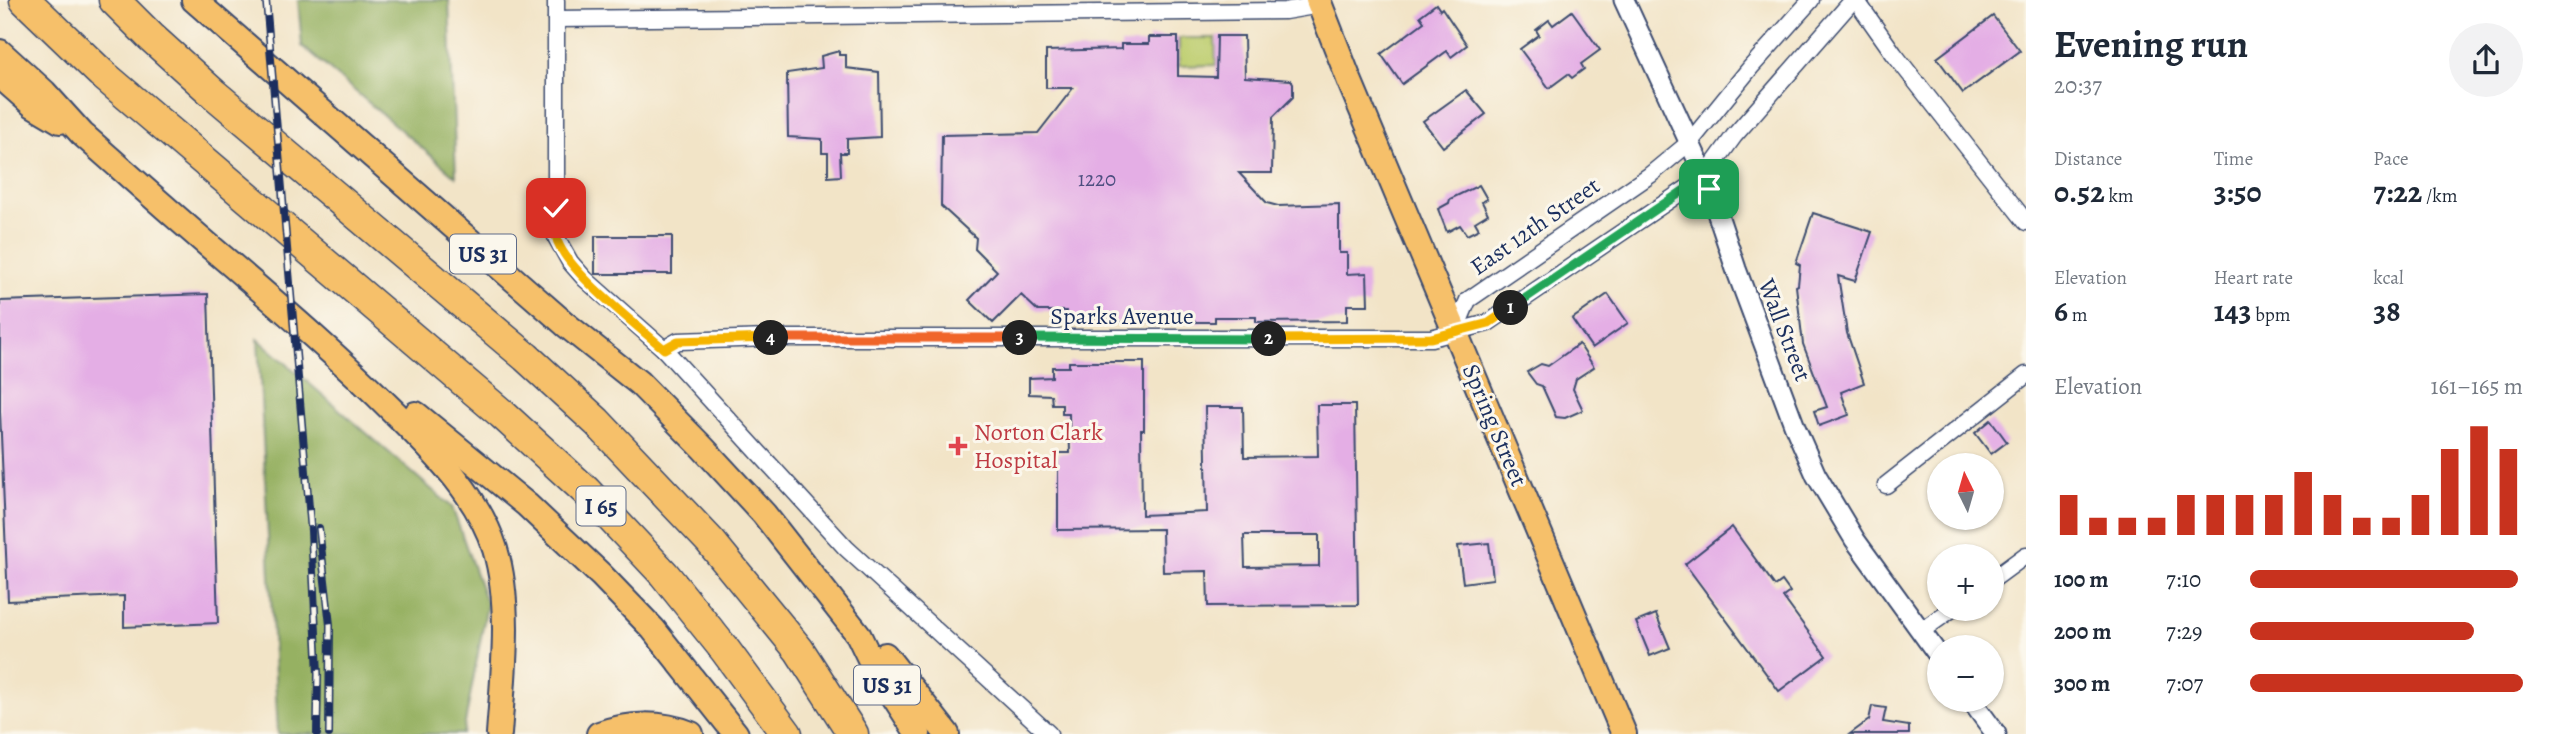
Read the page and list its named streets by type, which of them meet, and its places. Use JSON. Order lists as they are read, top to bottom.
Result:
{
  "streets": {
    "highway": ["I 65"],
    "main road": ["US 31", "Spring Street"],
    "street": ["East 12th Street", "Sparks Avenue", "Wall Street"]
  },
  "crossings": [
    ["East 12th Street", "Sparks Avenue"],
    ["East 12th Street", "Wall Street"],
    ["East 12th Street", "Spring Street"],
    ["Sparks Avenue", "Spring Street"]
  ],
  "places": {
    "health": ["Norton Clark Hospital"]
  },
  "house_numbers": ["1220"],
  "north": "top",
  "page": {
    "heading": ["Evening run", "20:37"],
    "stats": [
      ["Distance", "0.52 km"],
      ["Time", "3:50"],
      ["Pace", "7:22 /km"],
      ["Elevation", "6 m"],
      ["Heart rate", "143 bpm"],
      ["kcal", "38"]
    ],
    "pins": [
      "1",
      "3",
      "4",
      "2"
    ],
    "chart": ["Elevation", "161–165 m"],
    "map_buttons": ["+", "−"],
    "list": [
      {
        "name": "100 m",
        "note": "7:10"
      },
      {
        "name": "200 m",
        "note": "7:29"
      },
      {
        "name": "300 m",
        "note": "7:07"
      }
    ]
  }
}
